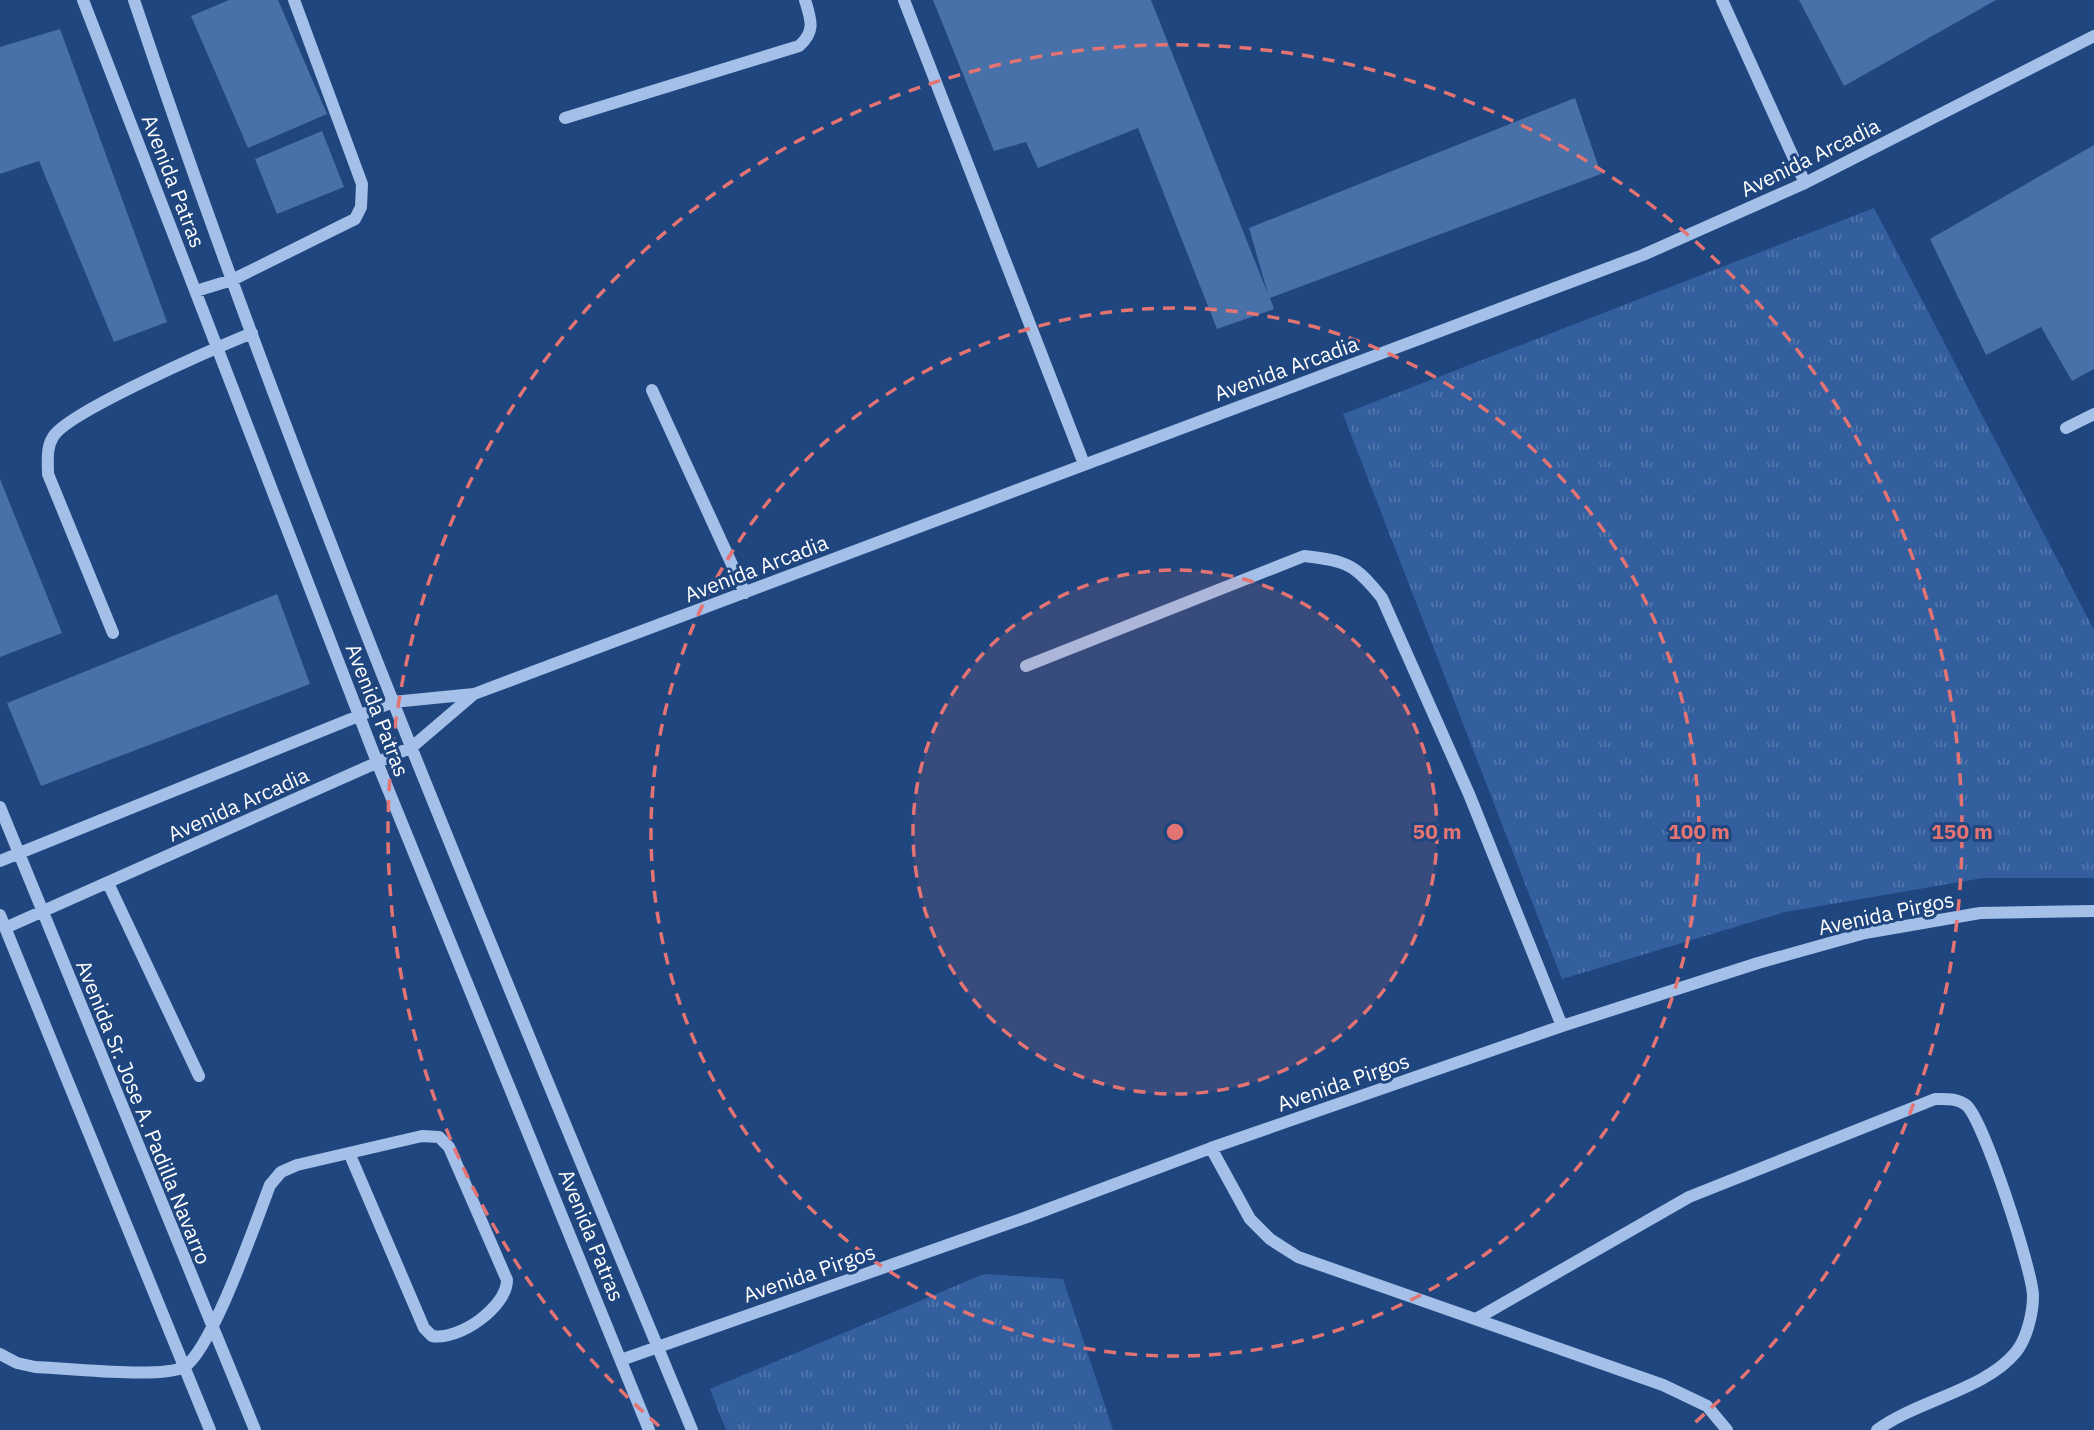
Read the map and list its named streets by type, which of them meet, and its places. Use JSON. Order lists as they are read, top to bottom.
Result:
{
  "streets": {
    "street": [
      "Avenida Arcadia",
      "Avenida Patras",
      "Avenida Pirgos",
      "Avenida Sr. Jose A. Padilla Navarro"
    ]
  },
  "crossings": [
    ["Avenida Arcadia", "Avenida Patras"],
    ["Avenida Arcadia", "Avenida Sr. Jose A. Padilla Navarro"],
    ["Avenida Patras", "Avenida Pirgos"]
  ],
  "rings": ["50 m", "100 m", "150 m"]
}
